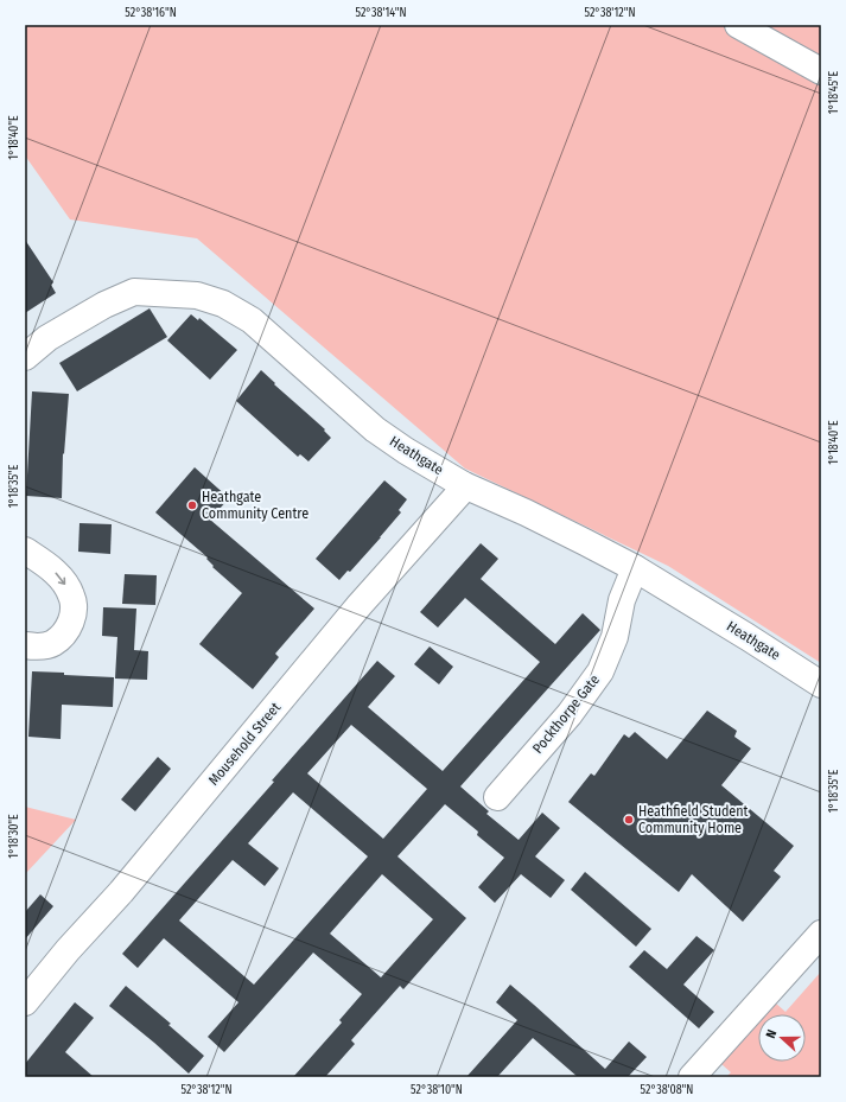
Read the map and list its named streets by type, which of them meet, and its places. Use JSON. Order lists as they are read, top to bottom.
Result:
{
  "streets": {
    "street": ["Heathgate", "Pockthorpe Gate", "Mousehold Street"]
  },
  "crossings": [
    ["Heathgate", "Pockthorpe Gate"],
    ["Heathgate", "Mousehold Street"]
  ],
  "places": ["Heathgate Community Centre", "Heathfield Student Community Home"],
  "north": "left",
  "coordinates": [
    "52°38'16\"N",
    "52°38'14\"N",
    "52°38'12\"N",
    "1°18'45\"E",
    "1°18'40\"E",
    "1°18'35\"E",
    "1°18'30\"E",
    "52°38'10\"N",
    "52°38'08\"N"
  ]
}
